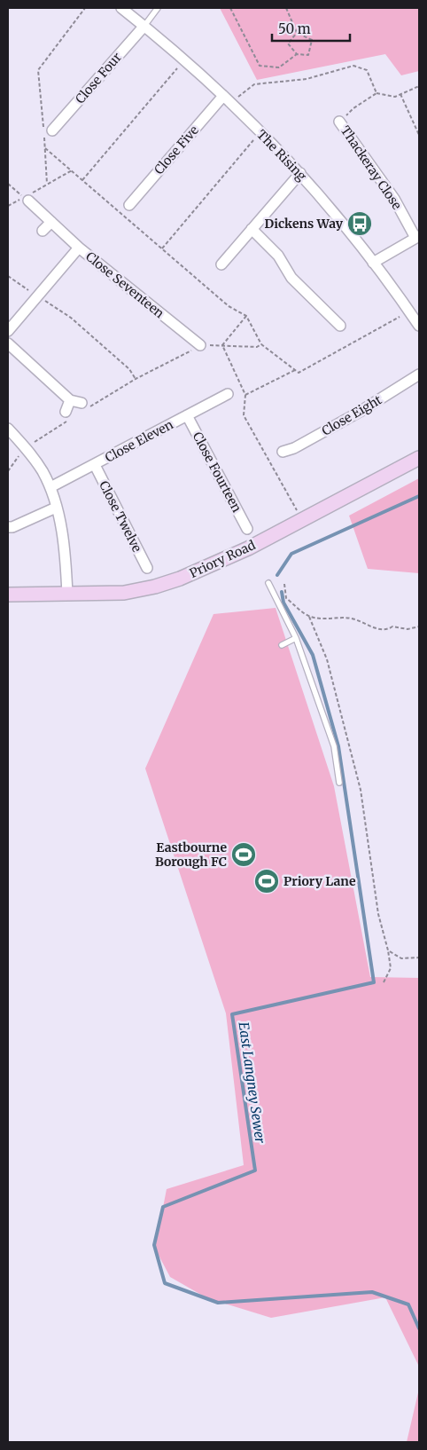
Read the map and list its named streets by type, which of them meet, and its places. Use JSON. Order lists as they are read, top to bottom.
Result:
{
  "streets": {
    "street": [
      "Close Four",
      "Close Five",
      "The Rising",
      "Thackeray Close",
      "Close Seventeen",
      "Close Eight",
      "Close Eleven",
      "Close Fourteen",
      "Close Twelve",
      "Priory Road"
    ]
  },
  "crossings": [
    ["Close Four", "The Rising"],
    ["Close Five", "The Rising"],
    ["Close Eleven", "Close Fourteen"],
    ["Close Eleven", "Close Twelve"]
  ],
  "water": ["East Langney Sewer"],
  "places": {
    "bus stop": ["Dickens Way"],
    "sports": ["Eastbourne Borough FC", "Priory Lane"]
  },
  "scale_bar": "50 m"
}
